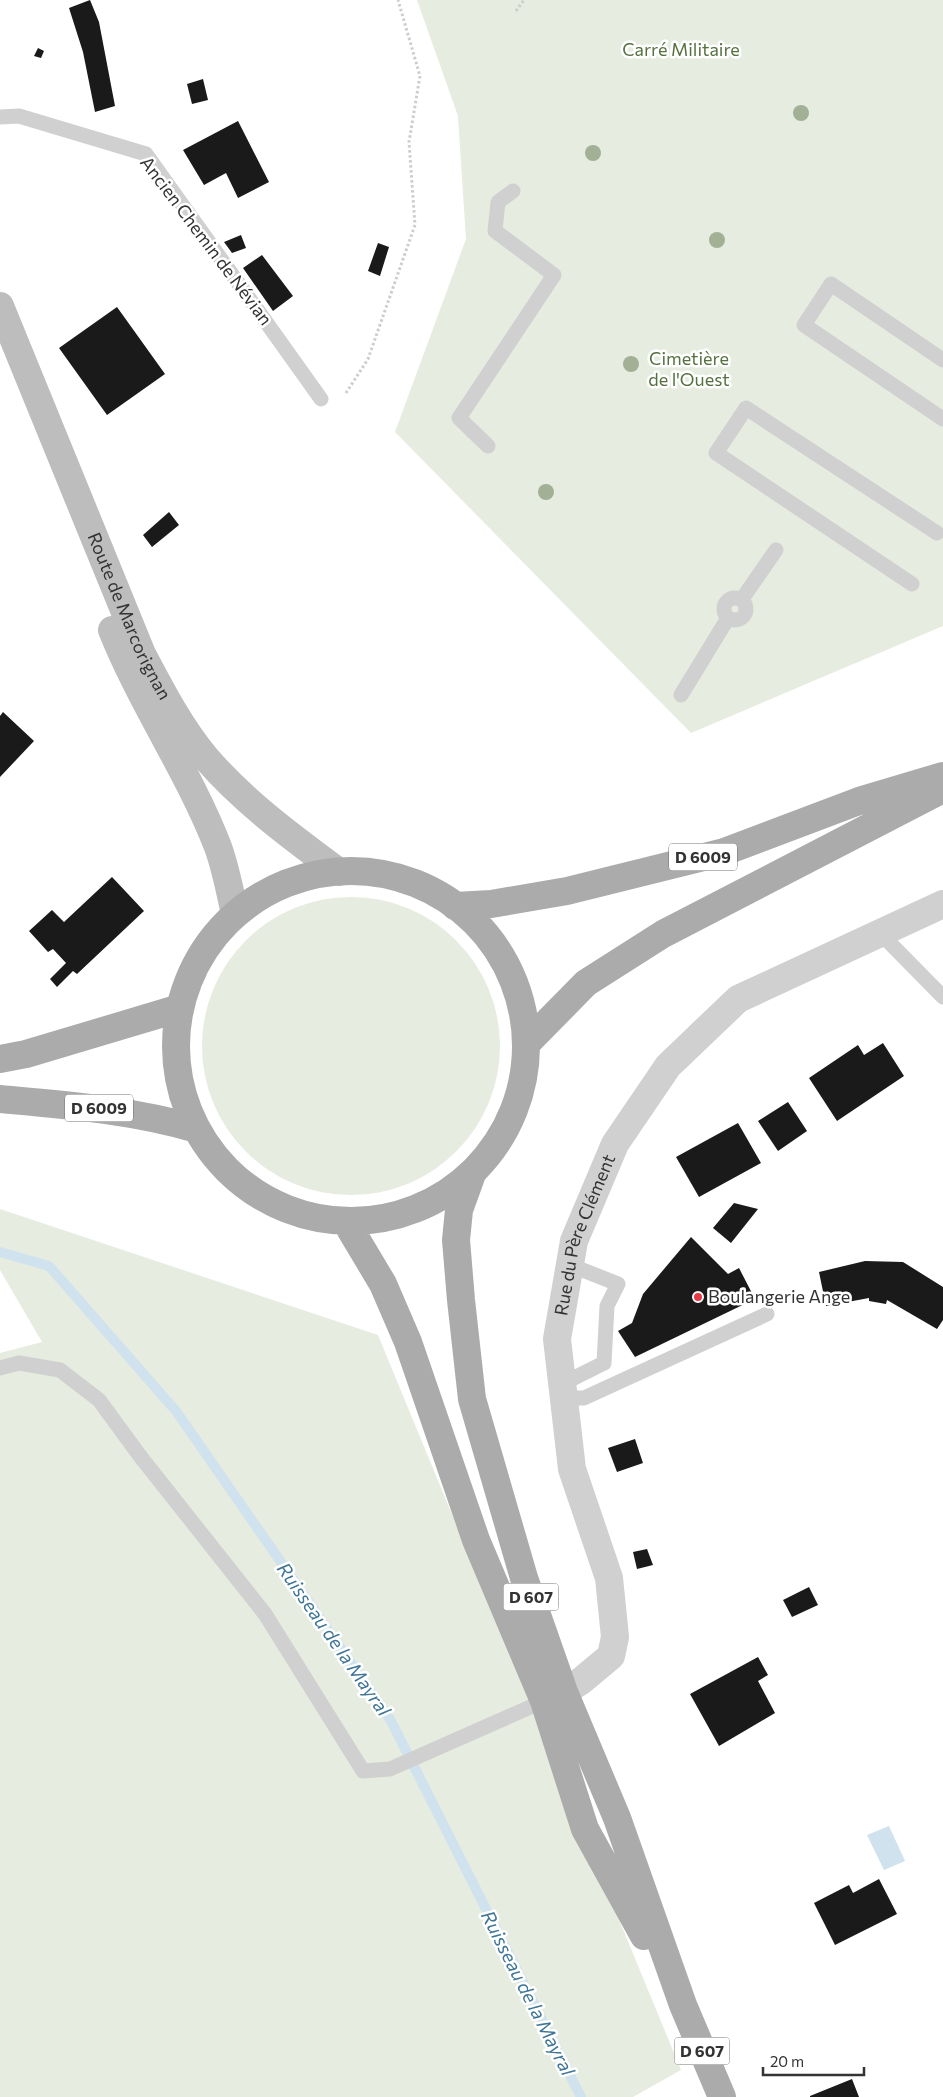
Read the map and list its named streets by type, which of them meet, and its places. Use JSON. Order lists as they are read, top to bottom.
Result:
{
  "streets": {
    "main road": ["Route de Marcorignan", "D 6009", "D 607"],
    "street": ["Rue du Père Clément"],
    "lane": ["Ancien Chemin de Névian"]
  },
  "crossings": [
    ["Rue du Père Clément", "D 607"]
  ],
  "water": ["Ruisseau de la Mayral"],
  "parks": ["Carré Militaire", "Cimetière de l'Ouest"],
  "places": ["Boulangerie Ange"],
  "scale_bar": "20 m"
}
